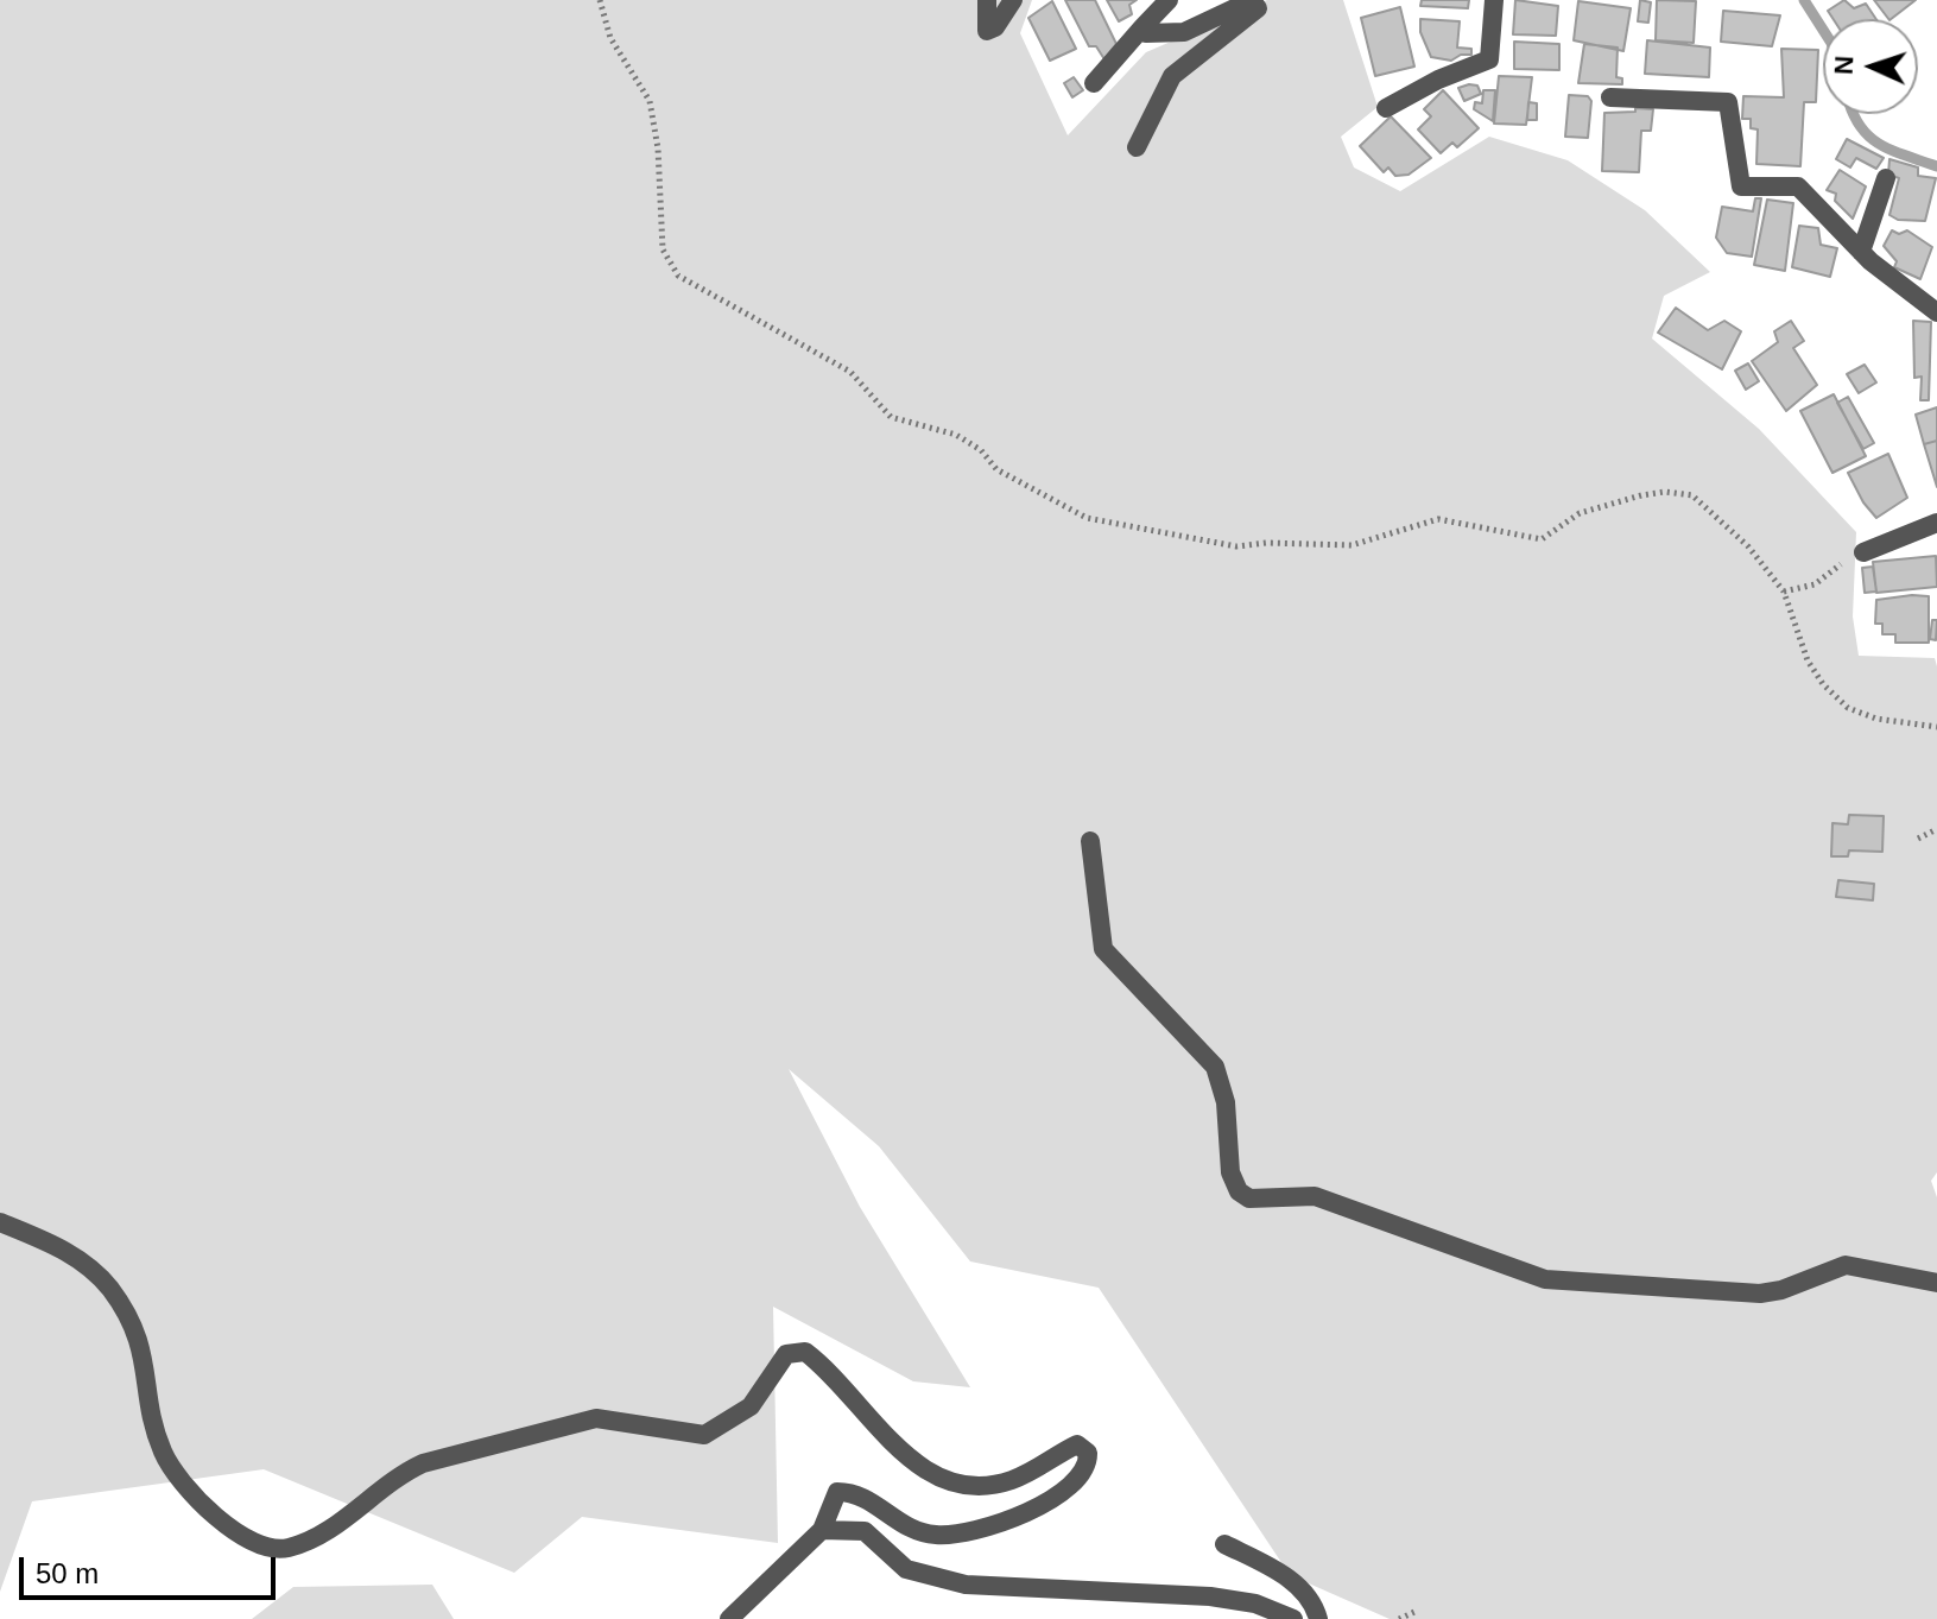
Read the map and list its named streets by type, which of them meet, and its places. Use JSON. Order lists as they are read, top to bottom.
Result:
{
  "scale_bar": "50 m",
  "north": "left"
}
